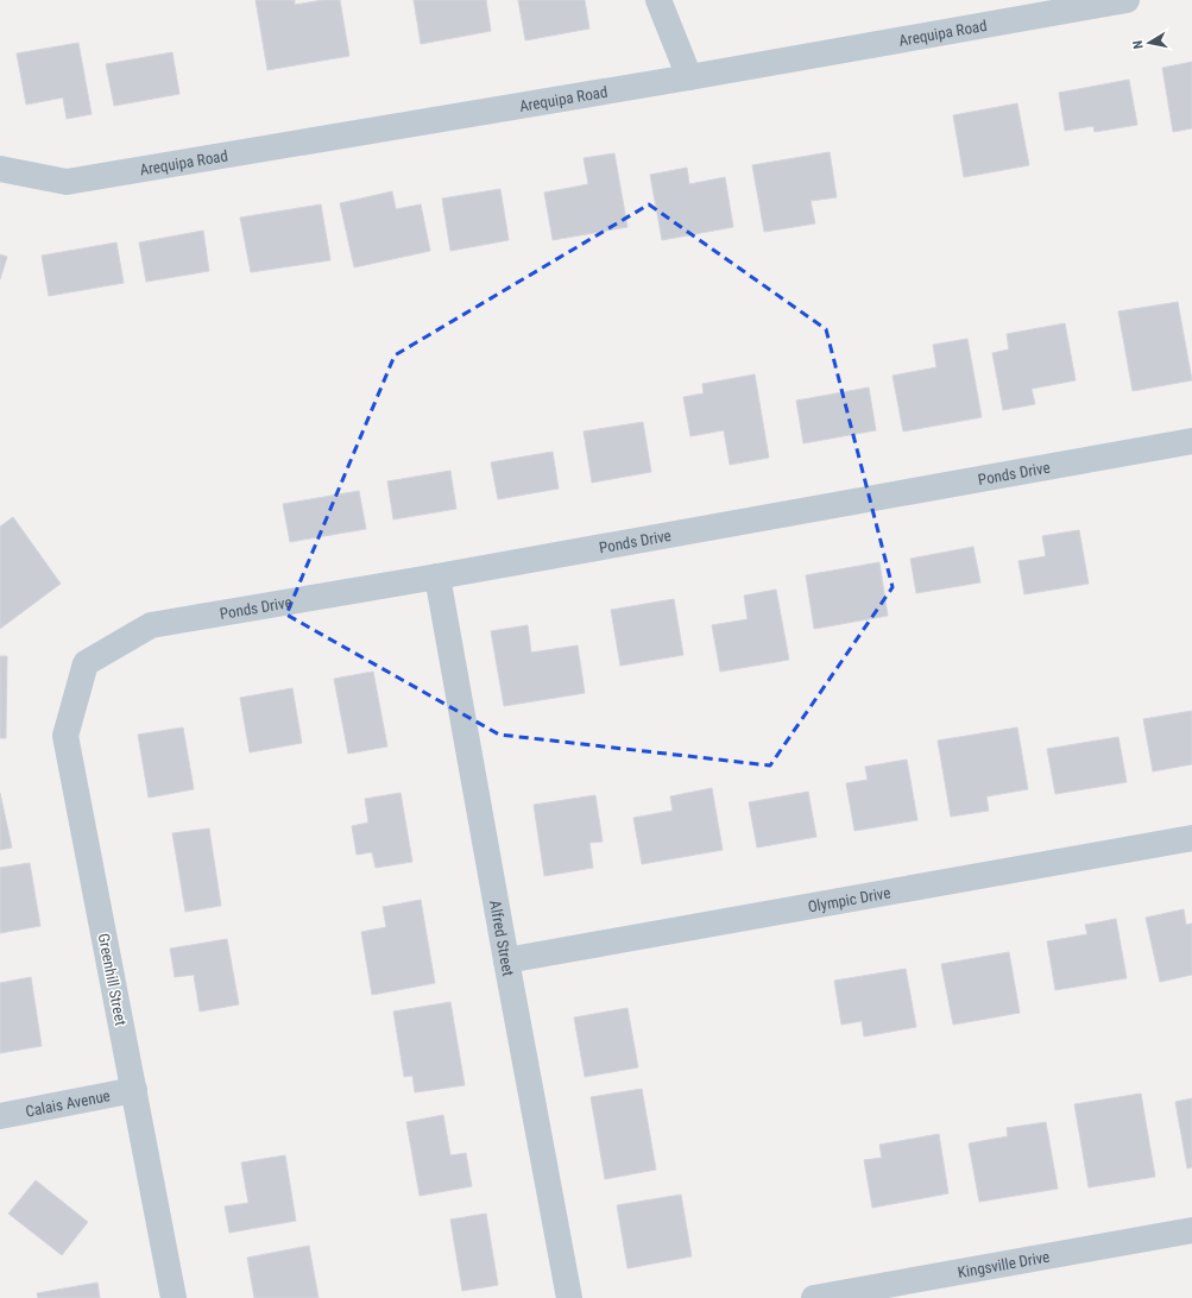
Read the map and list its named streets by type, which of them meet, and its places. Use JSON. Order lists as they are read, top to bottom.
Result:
{
  "streets": {
    "street": [
      "Arequipa Road",
      "Ponds Drive",
      "Olympic Drive",
      "Alfred Street",
      "Greenhill Street",
      "Calais Avenue",
      "Kingsville Drive"
    ]
  },
  "crossings": [
    ["Ponds Drive", "Alfred Street"],
    ["Ponds Drive", "Greenhill Street"],
    ["Olympic Drive", "Alfred Street"],
    ["Greenhill Street", "Calais Avenue"]
  ],
  "north": "left"
}
